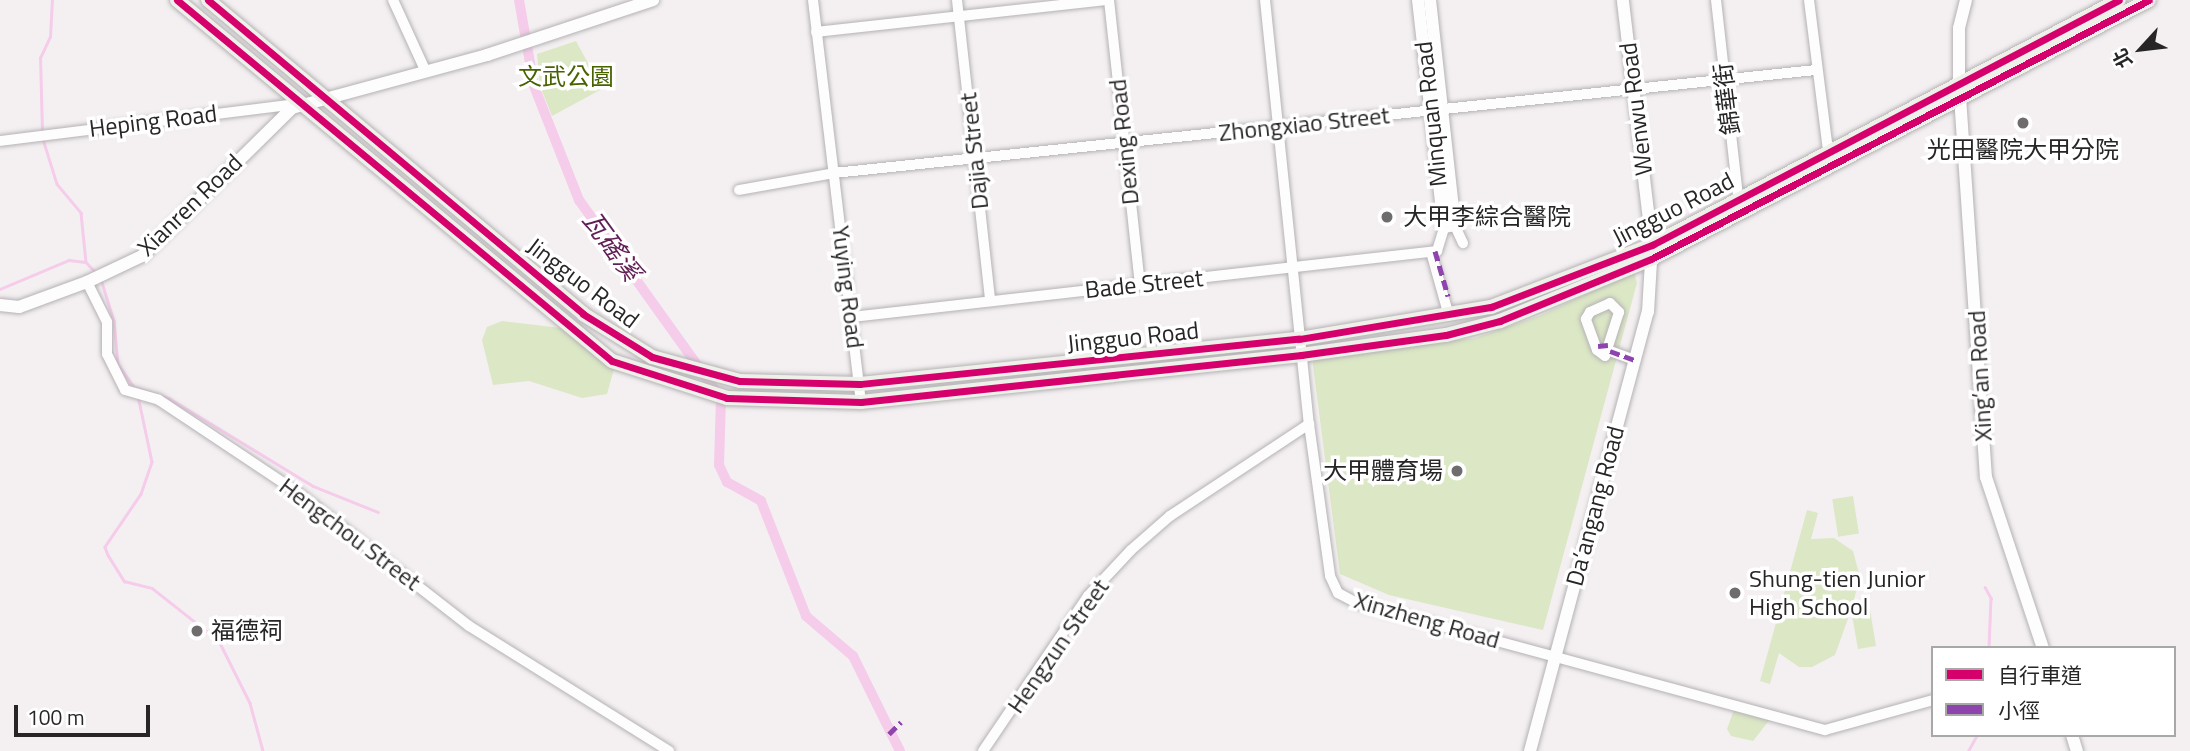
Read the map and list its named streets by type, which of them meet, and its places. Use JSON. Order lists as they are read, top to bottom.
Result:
{
  "streets": {
    "main road": ["Jingguo Road"],
    "street": [
      "錦華街",
      "Wenwu Road",
      "Minquan Road",
      "Heping Road",
      "Zhongxiao Street",
      "Dexing Road",
      "Dajia Street",
      "Xianren Road",
      "Bade Street",
      "Yuying Road",
      "Xing’an Road",
      "Da’angang Road",
      "Hengchou Street",
      "Xinzheng Road",
      "Hengzun Street"
    ]
  },
  "crossings": [
    ["錦華街", "Zhongxiao Street"],
    ["錦華街", "Jingguo Road"],
    ["Wenwu Road", "Zhongxiao Street"],
    ["Wenwu Road", "Jingguo Road"],
    ["Wenwu Road", "Da’angang Road"],
    ["Minquan Road", "Zhongxiao Street"],
    ["Heping Road", "Xianren Road"],
    ["Heping Road", "Jingguo Road"],
    ["Zhongxiao Street", "Dexing Road"],
    ["Zhongxiao Street", "Dajia Street"],
    ["Zhongxiao Street", "Yuying Road"],
    ["Zhongxiao Street", "Xinzheng Road"],
    ["Dexing Road", "Bade Street"],
    ["Dajia Street", "Bade Street"],
    ["Xianren Road", "Jingguo Road"],
    ["Xianren Road", "Hengchou Street"],
    ["Jingguo Road", "Yuying Road"],
    ["Jingguo Road", "Xing’an Road"],
    ["Jingguo Road", "Da’angang Road"],
    ["Jingguo Road", "Xinzheng Road"],
    ["Bade Street", "Yuying Road"],
    ["Bade Street", "Xinzheng Road"],
    ["Da’angang Road", "Xinzheng Road"],
    ["Xinzheng Road", "Hengzun Street"]
  ],
  "water": ["瓦磘溪"],
  "parks": ["文武公園"],
  "places": [
    "光田醫院大甲分院",
    "大甲李綜合醫院",
    "大甲體育場",
    "Shung-tien Junior High School",
    "福德祠"
  ],
  "legend": ["自行車道", "小徑"],
  "scale_bar": "100 m",
  "north": "bottom left"
}
